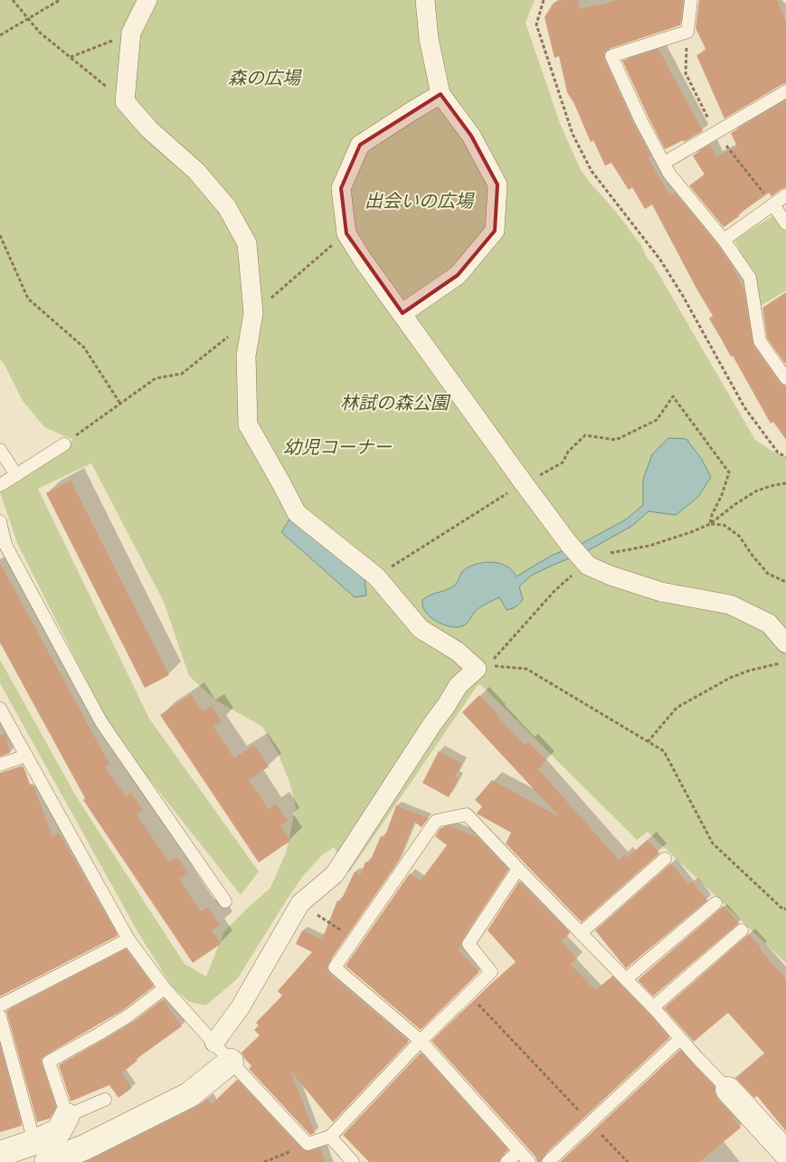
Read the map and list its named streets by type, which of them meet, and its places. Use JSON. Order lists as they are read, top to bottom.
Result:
{
  "parks": [
    "森の広場",
    "出会いの広場",
    "林試の森公園",
    "幼児コーナー"
  ]
}
